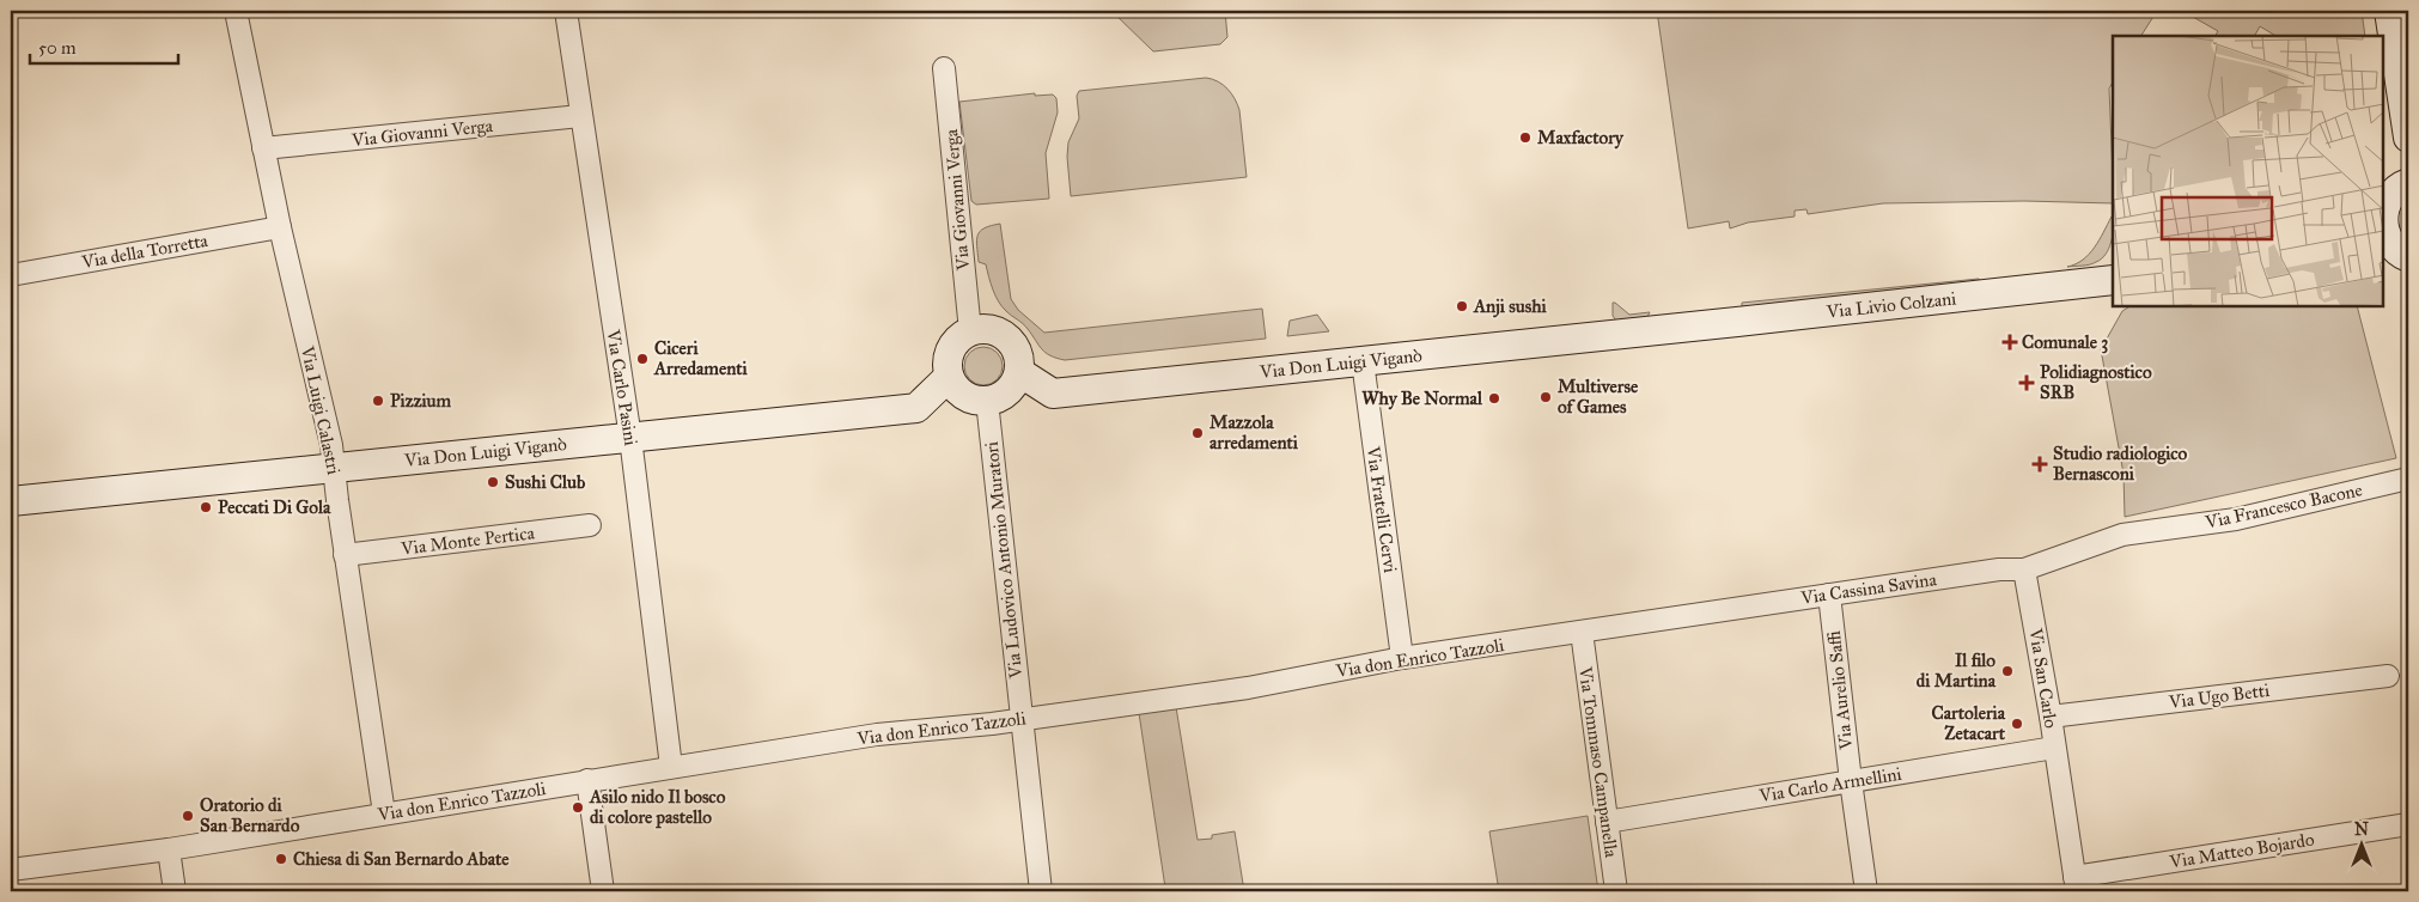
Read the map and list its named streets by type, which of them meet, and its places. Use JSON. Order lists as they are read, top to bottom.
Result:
{
  "streets": {
    "street": [
      "Via Giovanni Verga",
      "Via della Torretta",
      "Via Livio Colzani",
      "Via Don Luigi Viganò",
      "Via Carlo Pasini",
      "Via Luigi Calastri",
      "Via Francesco Bacone",
      "Via Fratelli Cervi",
      "Via Monte Pertica",
      "Via Ludovico Antonio Muratori",
      "Via Cassina Savina",
      "Via don Enrico Tazzoli",
      "Via San Carlo",
      "Via Aurelio Saffi",
      "Via Ugo Betti",
      "Via Tommaso Campanella",
      "Via Carlo Armellini",
      "Via Matteo Bojardo"
    ]
  },
  "crossings": [
    ["Via Giovanni Verga", "Via Don Luigi Viganò"],
    ["Via Giovanni Verga", "Via Carlo Pasini"],
    ["Via Giovanni Verga", "Via Luigi Calastri"],
    ["Via Giovanni Verga", "Via Ludovico Antonio Muratori"],
    ["Via della Torretta", "Via Luigi Calastri"],
    ["Via Livio Colzani", "Via Don Luigi Viganò"],
    ["Via Don Luigi Viganò", "Via Carlo Pasini"],
    ["Via Don Luigi Viganò", "Via Luigi Calastri"],
    ["Via Don Luigi Viganò", "Via Fratelli Cervi"],
    ["Via Don Luigi Viganò", "Via Ludovico Antonio Muratori"],
    ["Via Carlo Pasini", "Via don Enrico Tazzoli"],
    ["Via Luigi Calastri", "Via Monte Pertica"],
    ["Via Luigi Calastri", "Via don Enrico Tazzoli"],
    ["Via Francesco Bacone", "Via Cassina Savina"],
    ["Via Francesco Bacone", "Via San Carlo"],
    ["Via Fratelli Cervi", "Via don Enrico Tazzoli"],
    ["Via Ludovico Antonio Muratori", "Via don Enrico Tazzoli"],
    ["Via Cassina Savina", "Via don Enrico Tazzoli"],
    ["Via Cassina Savina", "Via San Carlo"],
    ["Via Cassina Savina", "Via Aurelio Saffi"],
    ["Via don Enrico Tazzoli", "Via Tommaso Campanella"],
    ["Via San Carlo", "Via Ugo Betti"],
    ["Via San Carlo", "Via Carlo Armellini"],
    ["Via San Carlo", "Via Matteo Bojardo"],
    ["Via Aurelio Saffi", "Via Carlo Armellini"],
    ["Via Tommaso Campanella", "Via Carlo Armellini"]
  ],
  "places": {
    "other": [
      "Maxfactory",
      "Anji sushi",
      "Ciceri Arredamenti",
      "Multiverse of Games",
      "Why Be Normal",
      "Pizzium",
      "Mazzola arredamenti",
      "Sushi Club",
      "Peccati Di Gola",
      "Il filo di Martina",
      "Cartoleria Zetacart",
      "Asilo nido Il bosco di colore pastello",
      "Oratorio di San Bernardo",
      "Chiesa di San Bernardo Abate"
    ],
    "health": ["Comunale 3", "Polidiagnostico SRB", "Studio radiologico Bernasconi"]
  },
  "scale_bar": "50 m",
  "north": "top"
}
